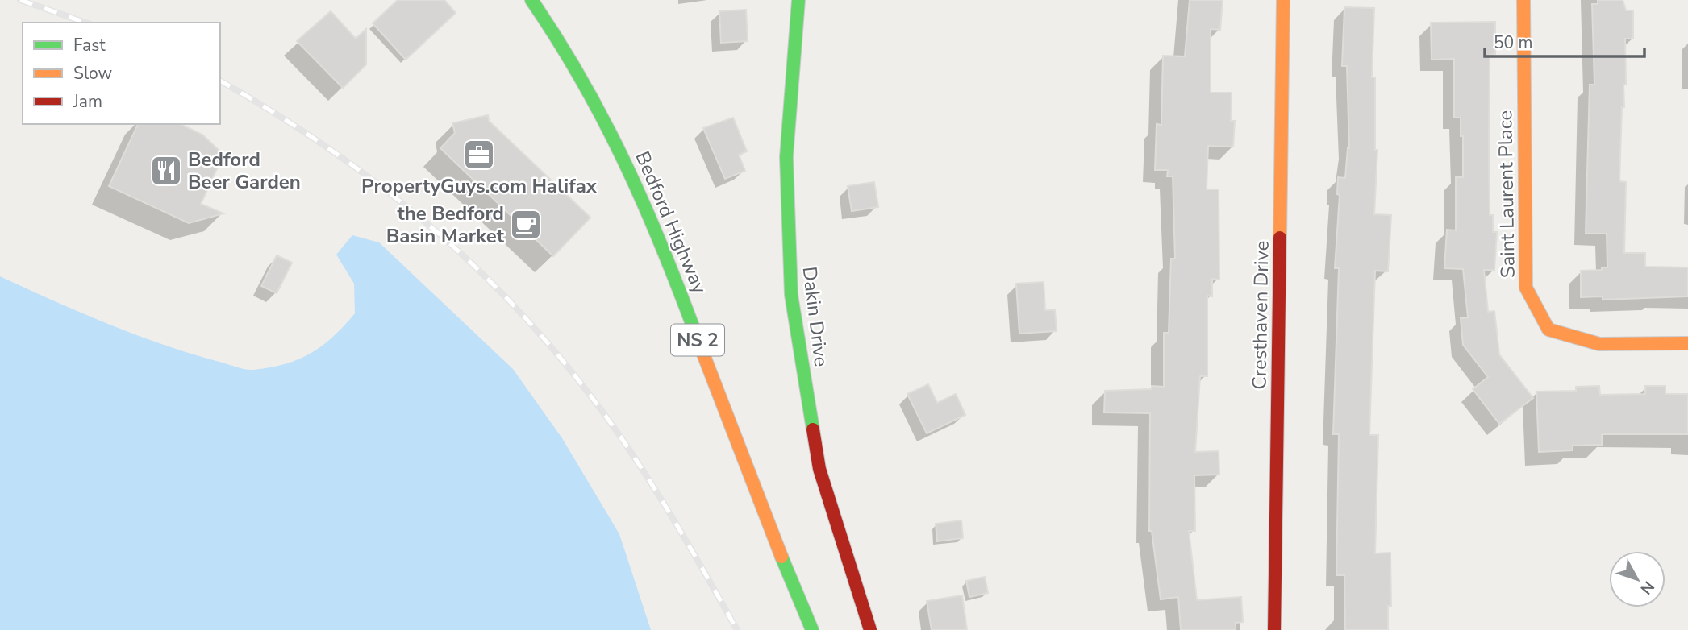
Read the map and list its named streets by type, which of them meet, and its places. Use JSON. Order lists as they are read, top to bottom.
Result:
{
  "streets": {
    "street": [
      "Saint Laurent Place",
      "Bedford Highway",
      "Cresthaven Drive",
      "Dakin Drive",
      "NS 2"
    ]
  },
  "places": {
    "office": ["PropertyGuys.com Halifax"],
    "restaurant": ["Bedford Beer Garden"],
    "cafe": ["the Bedford Basin Market"]
  },
  "legend": ["Fast", "Slow", "Jam"],
  "scale_bar": "50 m",
  "north": "bottom right"
}
